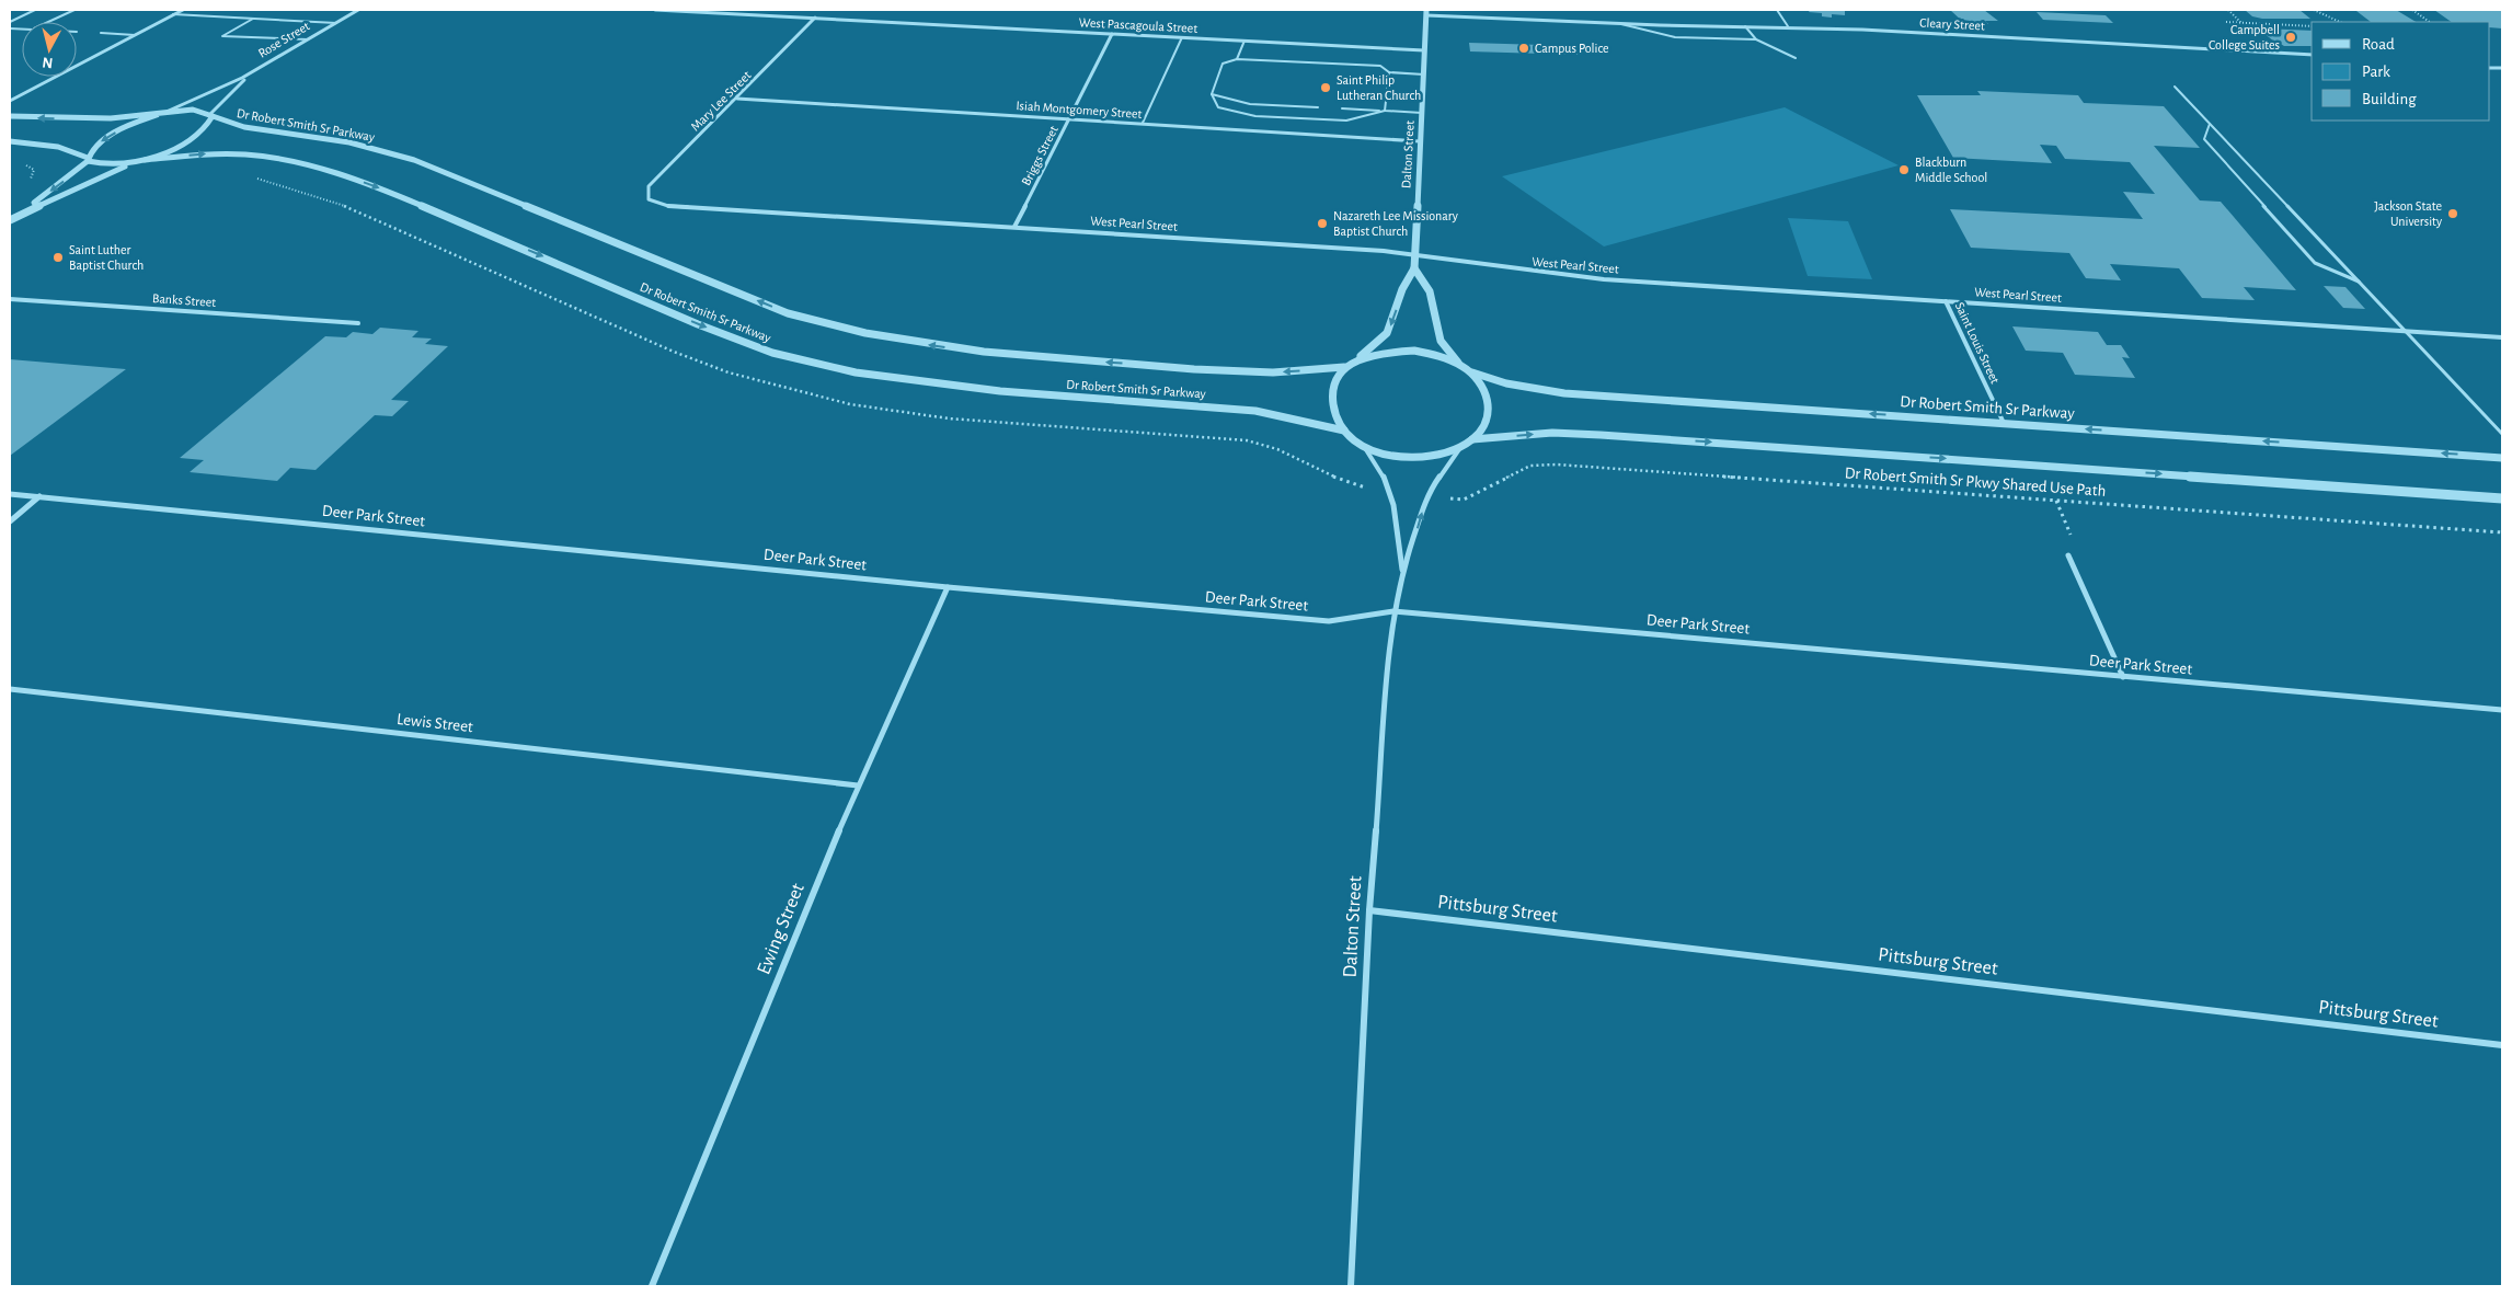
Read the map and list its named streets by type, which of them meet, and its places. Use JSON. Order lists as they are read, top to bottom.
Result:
{
  "streets": {
    "street": [
      "Cleary Street",
      "West Pascagoula Street",
      "Rose Street",
      "Mary Lee Street",
      "Isiah Montgomery Street",
      "Dr Robert Smith Sr Parkway",
      "Dalton Street",
      "Briggs Street",
      "West Pearl Street",
      "Banks Street",
      "Saint Louis Street",
      "Deer Park Street",
      "Lewis Street",
      "Pittsburg Street",
      "Ewing Street"
    ],
    "path": ["Dr Robert Smith Sr Pkwy Shared Use Path"]
  },
  "crossings": [
    ["Cleary Street", "Dalton Street"],
    ["West Pascagoula Street", "Mary Lee Street"],
    ["West Pascagoula Street", "Dalton Street"],
    ["West Pascagoula Street", "Briggs Street"],
    ["Rose Street", "Dr Robert Smith Sr Parkway"],
    ["Mary Lee Street", "Isiah Montgomery Street"],
    ["Mary Lee Street", "West Pearl Street"],
    ["Isiah Montgomery Street", "Dalton Street"],
    ["Isiah Montgomery Street", "Briggs Street"],
    ["Dr Robert Smith Sr Parkway", "Dalton Street"],
    ["Dr Robert Smith Sr Parkway", "Saint Louis Street"],
    ["Dalton Street", "West Pearl Street"],
    ["Dalton Street", "Deer Park Street"],
    ["Dalton Street", "Pittsburg Street"],
    ["Briggs Street", "West Pearl Street"],
    ["West Pearl Street", "Saint Louis Street"],
    ["Deer Park Street", "Ewing Street"],
    ["Lewis Street", "Ewing Street"]
  ],
  "places": [
    "Campbell College Suites",
    "Campus Police",
    "Saint Philip Lutheran Church",
    "Blackburn Middle School",
    "Jackson State University",
    "Nazareth Lee Missionary Baptist Church",
    "Saint Luther Baptist Church"
  ],
  "legend": ["Road", "Park", "Building"],
  "north": "bottom"
}
